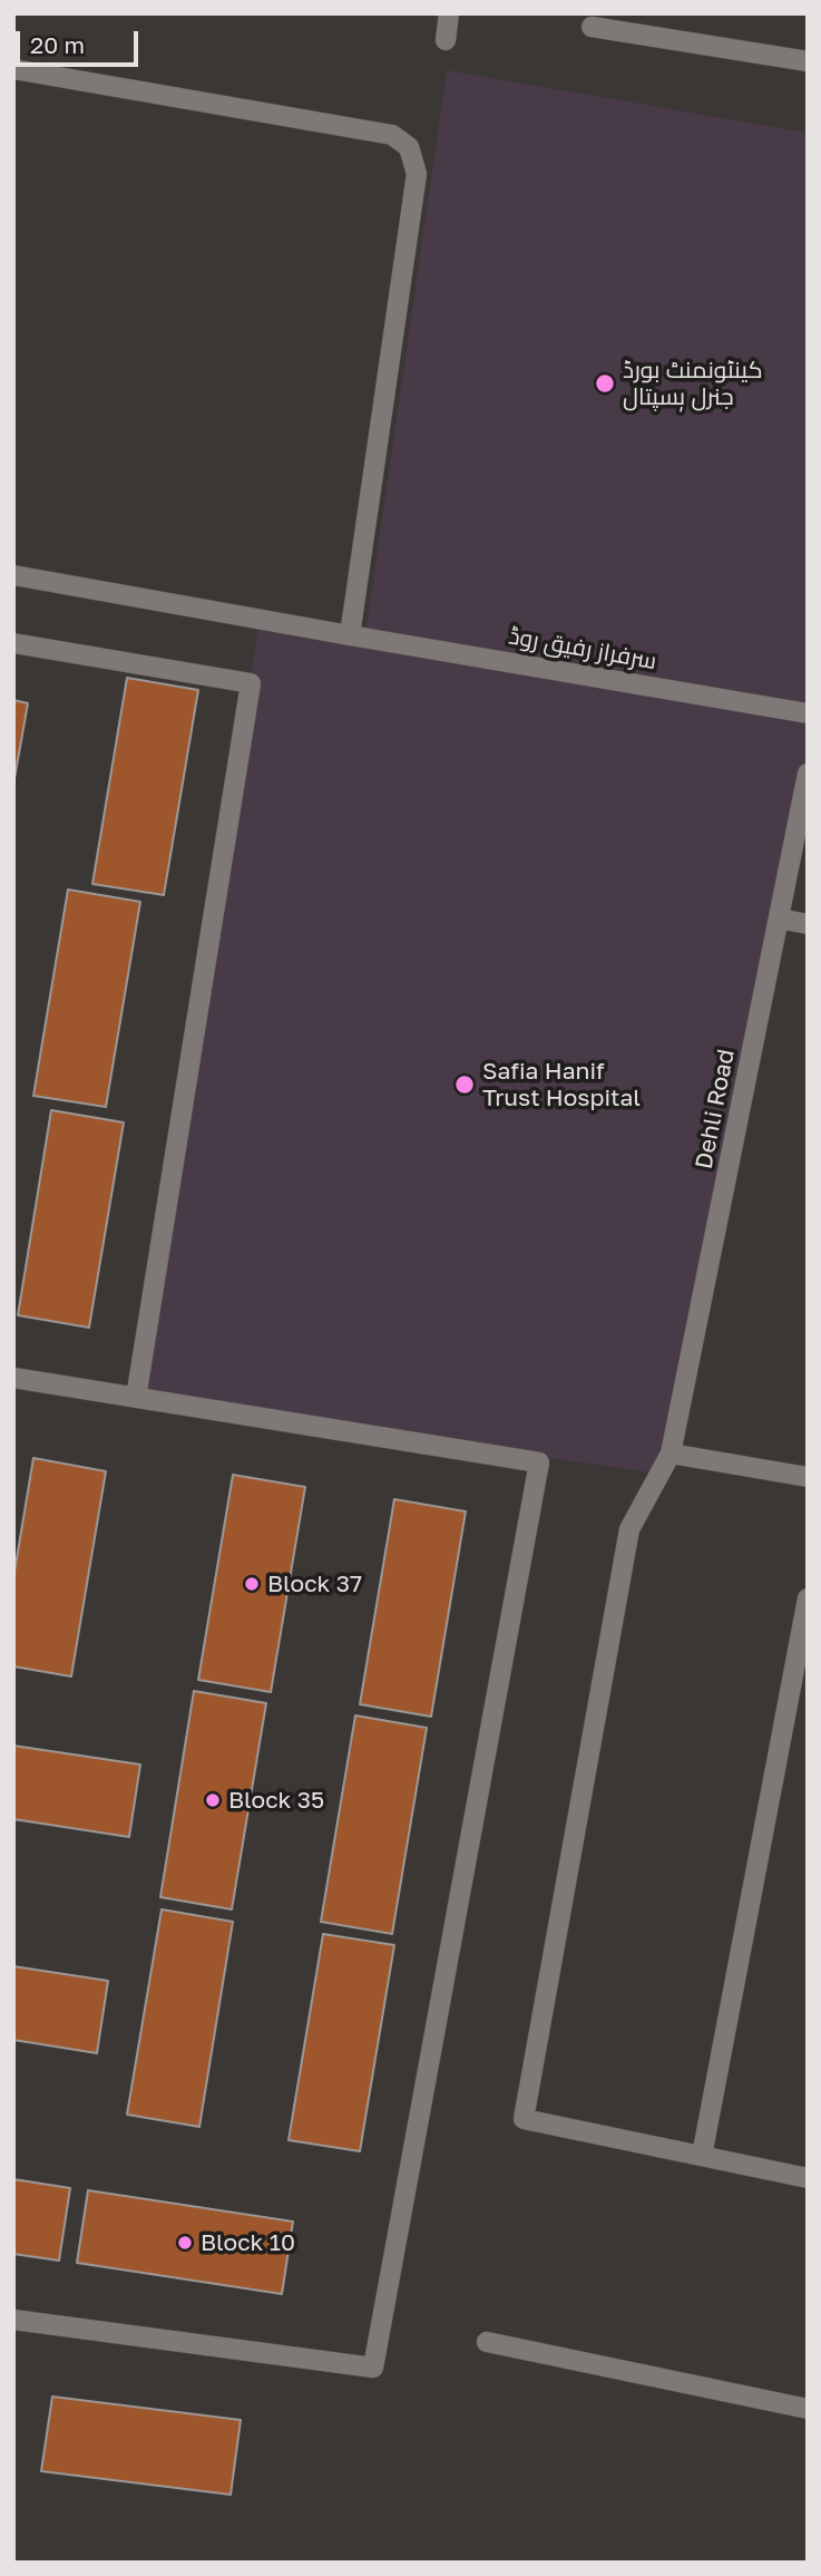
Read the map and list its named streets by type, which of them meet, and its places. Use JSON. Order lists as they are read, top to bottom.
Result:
{
  "streets": {
    "street": ["سرفراز رفیق روڈ", "Dehli Road"]
  },
  "places": [
    "کینٹونمنٹ بورڈ جنرل ہسپتال",
    "Safia Hanif Trust Hospital",
    "Block 37",
    "Block 35",
    "Block 10"
  ],
  "scale_bar": "20 m"
}
